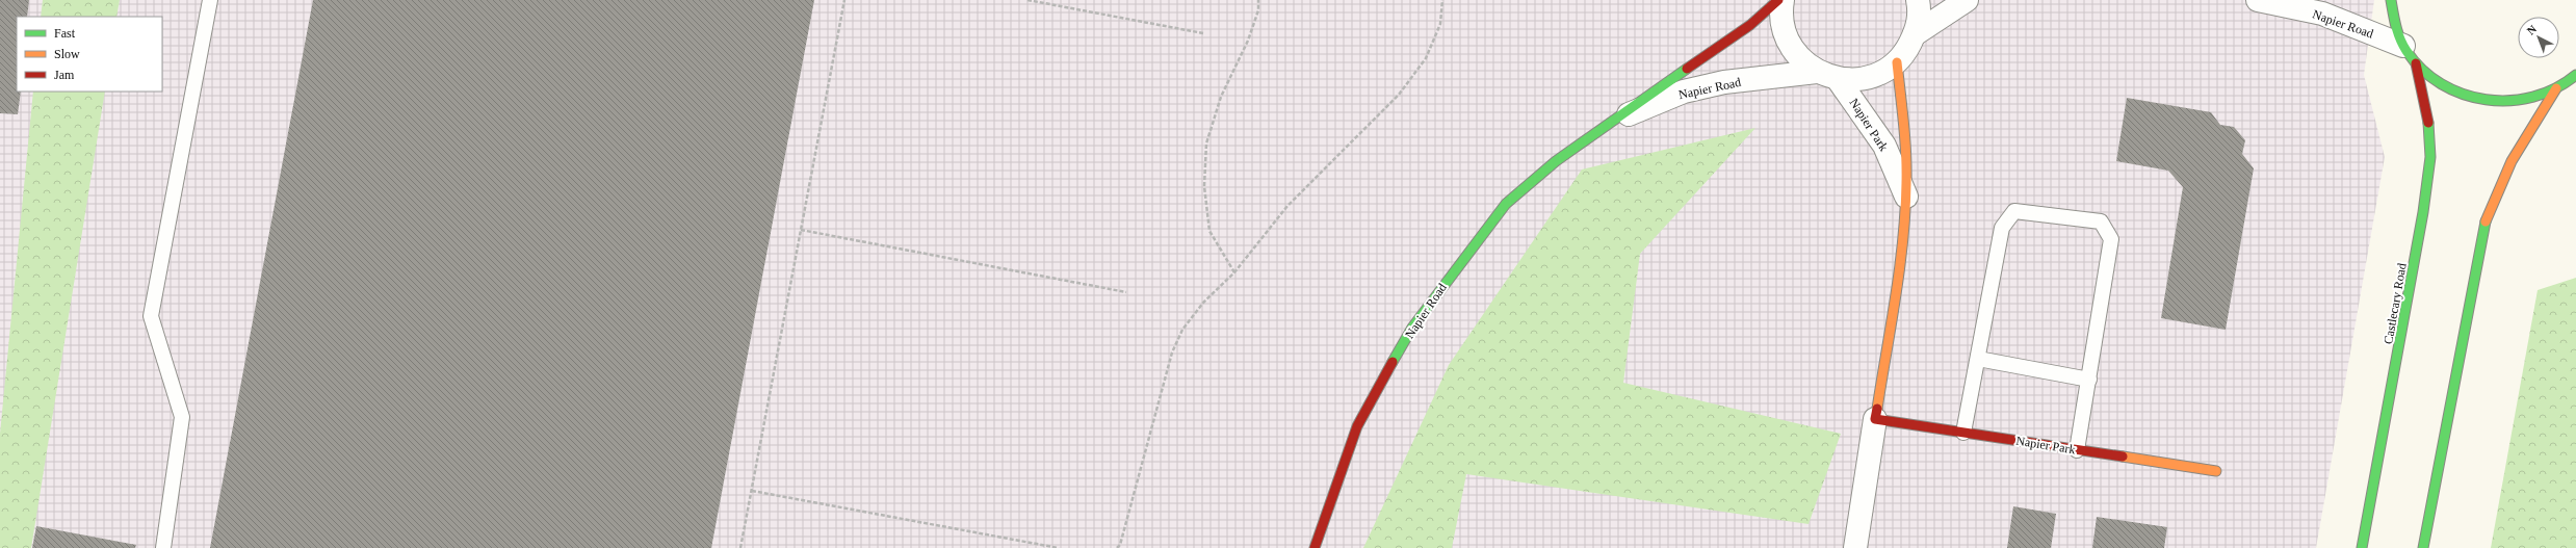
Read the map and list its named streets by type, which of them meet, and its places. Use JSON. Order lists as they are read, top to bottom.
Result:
{
  "streets": {
    "street": ["Napier Road", "Napier Park", "Castlecary Road"]
  },
  "crossings": [
    ["Napier Road", "Napier Park"],
    ["Napier Road", "Castlecary Road"]
  ],
  "legend": ["Fast", "Slow", "Jam"],
  "north": "top left"
}
